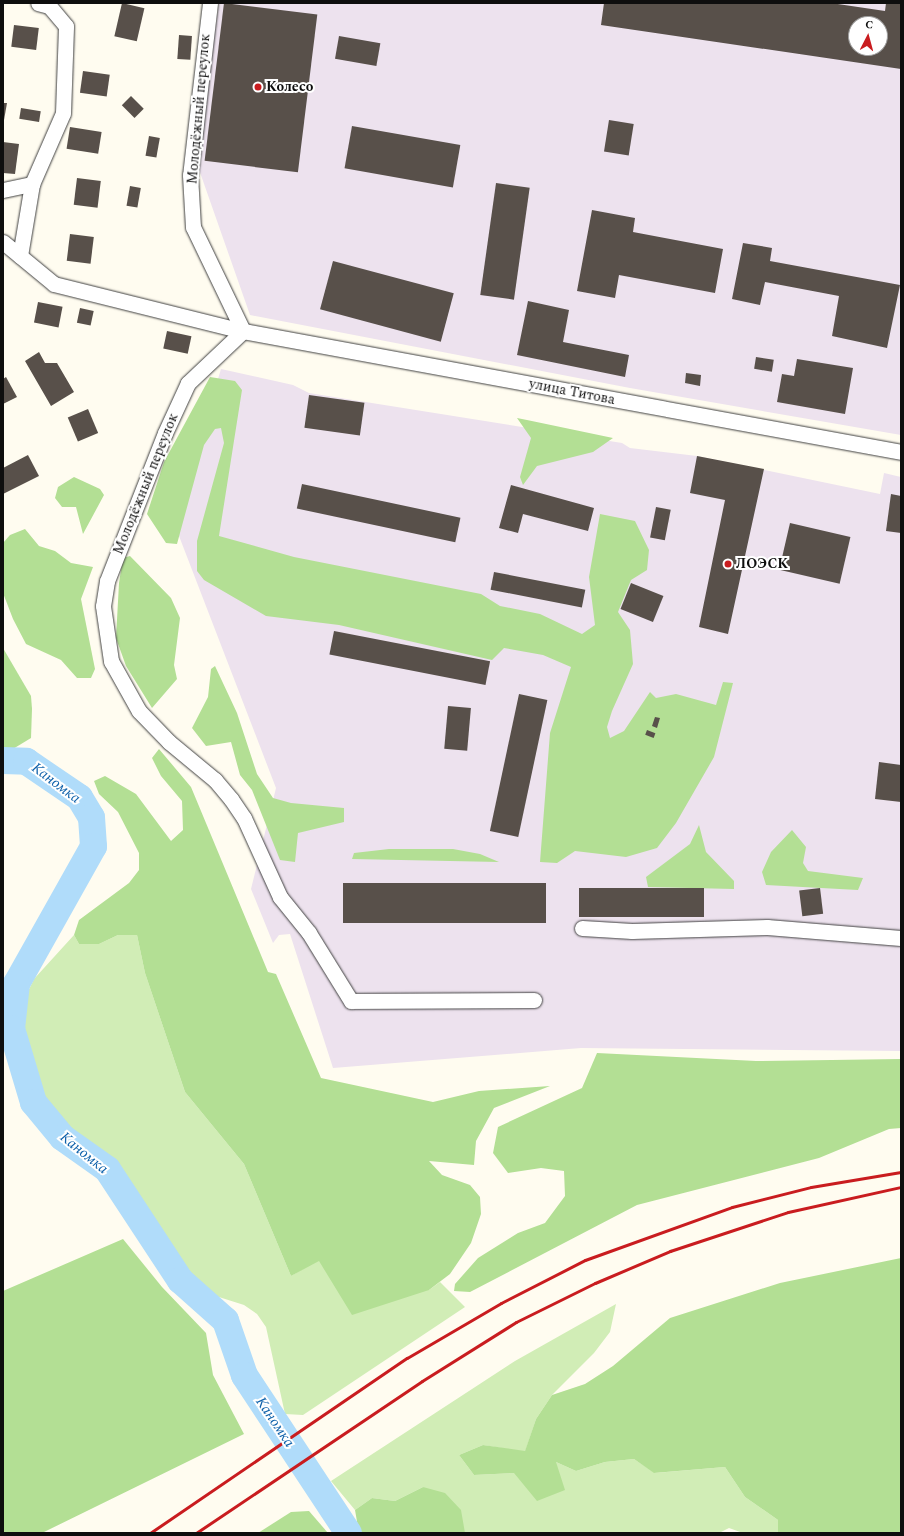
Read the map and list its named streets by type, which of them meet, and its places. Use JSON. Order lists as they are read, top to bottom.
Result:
{
  "streets": {
    "street": ["Молодёжный переулок", "улица Титова"]
  },
  "crossings": [
    ["Молодёжный переулок", "улица Титова"]
  ],
  "water": ["Каномка"],
  "places": ["Колесо", "ЛОЭСК"],
  "north": "top"
}
